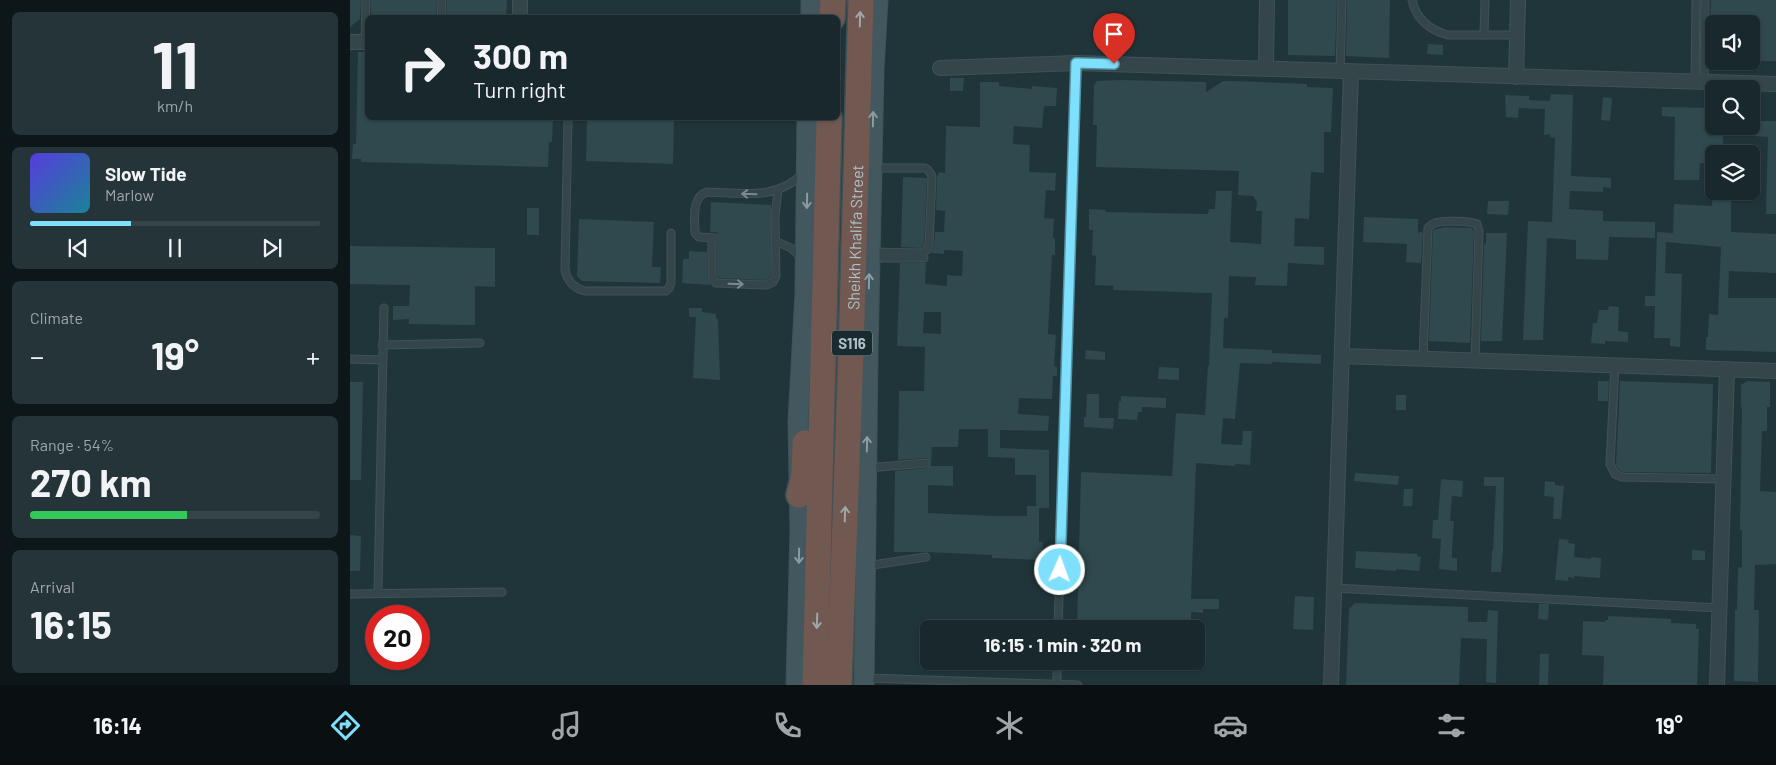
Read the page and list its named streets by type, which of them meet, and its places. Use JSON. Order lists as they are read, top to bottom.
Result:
{
  "streets": {
    "highway": ["Sheikh Khalifa Street", "S116"]
  },
  "page": {
    "tile": [
      ["11", "km/h"],
      "Climate",
      ["Range · 54%", "270 km"],
      ["Arrival", "16:15"]
    ],
    "turn": ["300 m", "Turn right"],
    "song": ["Slow Tide", "Marlow"],
    "heat": ["−", "19°", "+"],
    "limit": "20",
    "trip": "16:15 · 1 min · 320 m",
    "tabs": ["16:14", "19°"]
  }
}
